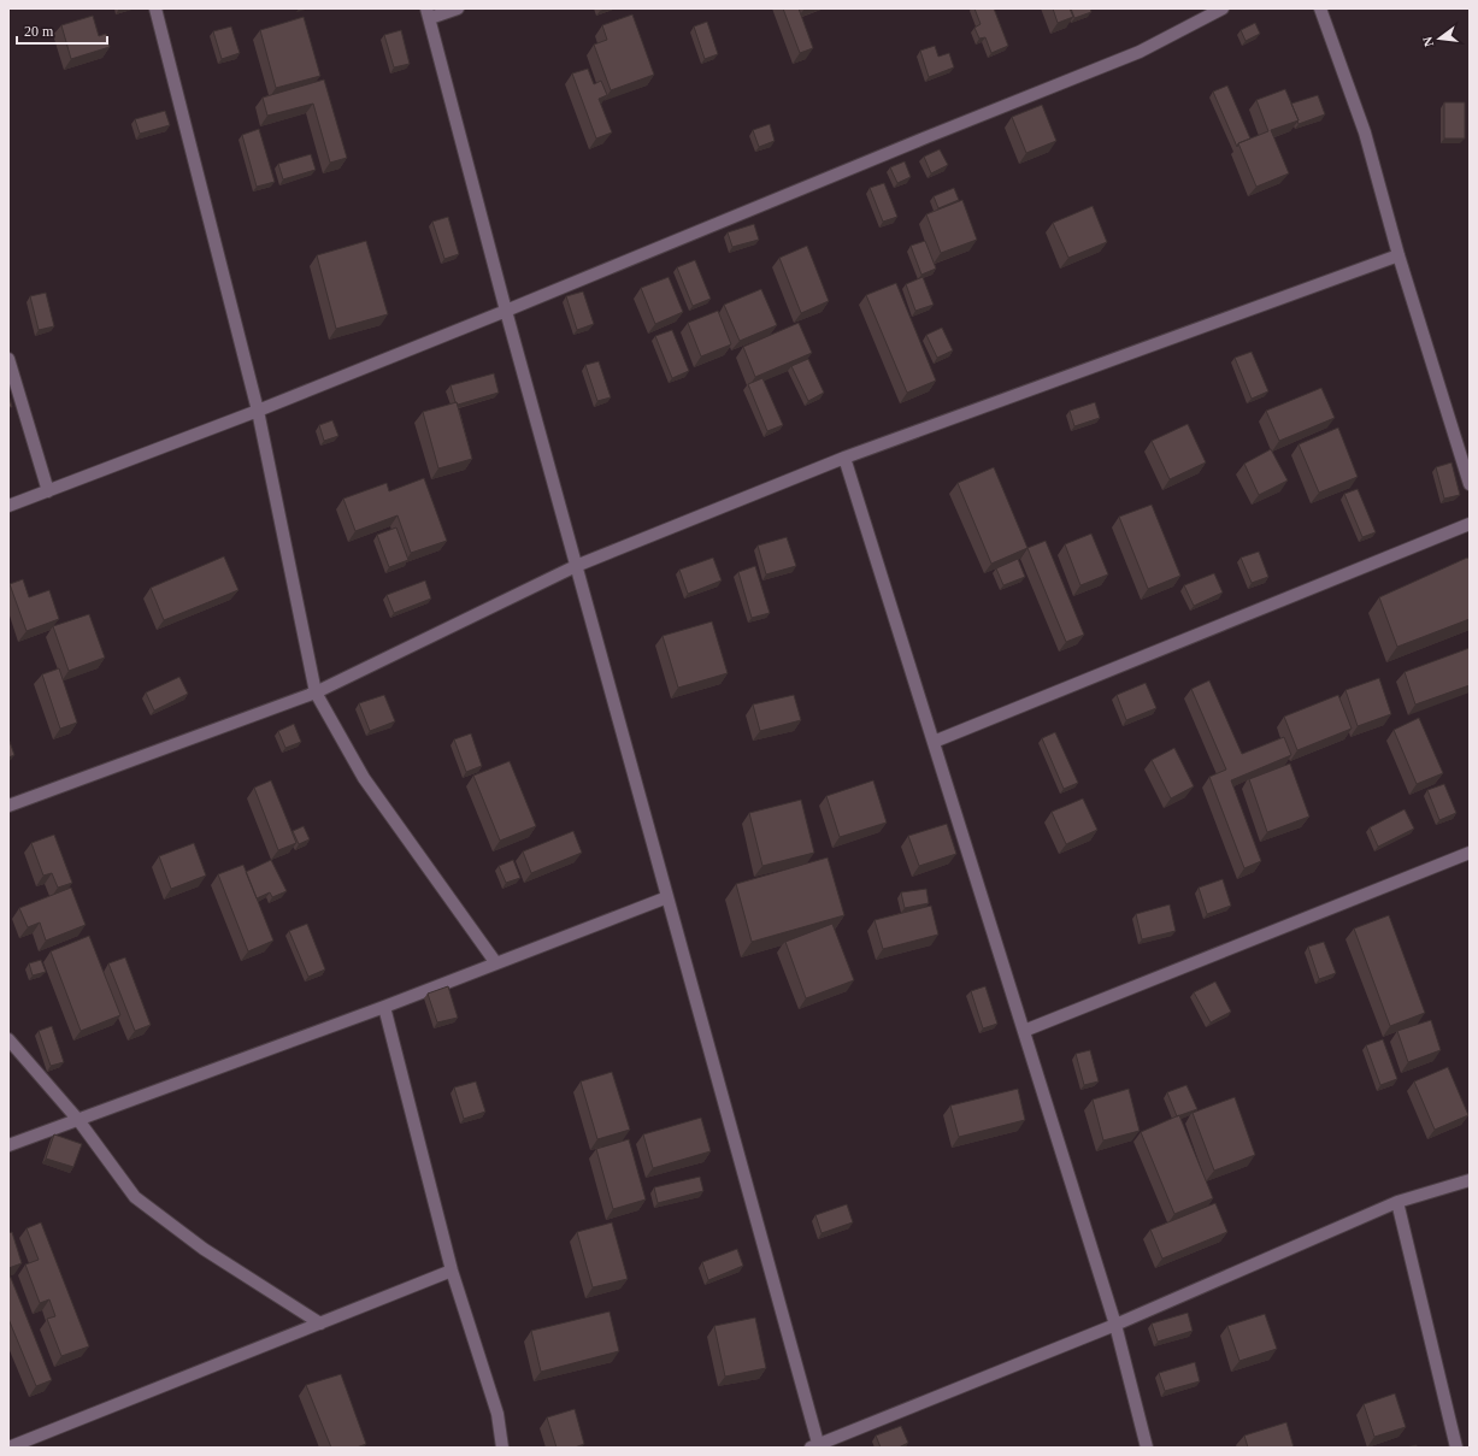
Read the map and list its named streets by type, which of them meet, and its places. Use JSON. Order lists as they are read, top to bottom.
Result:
{
  "scale_bar": "20 m",
  "north": "left"
}
